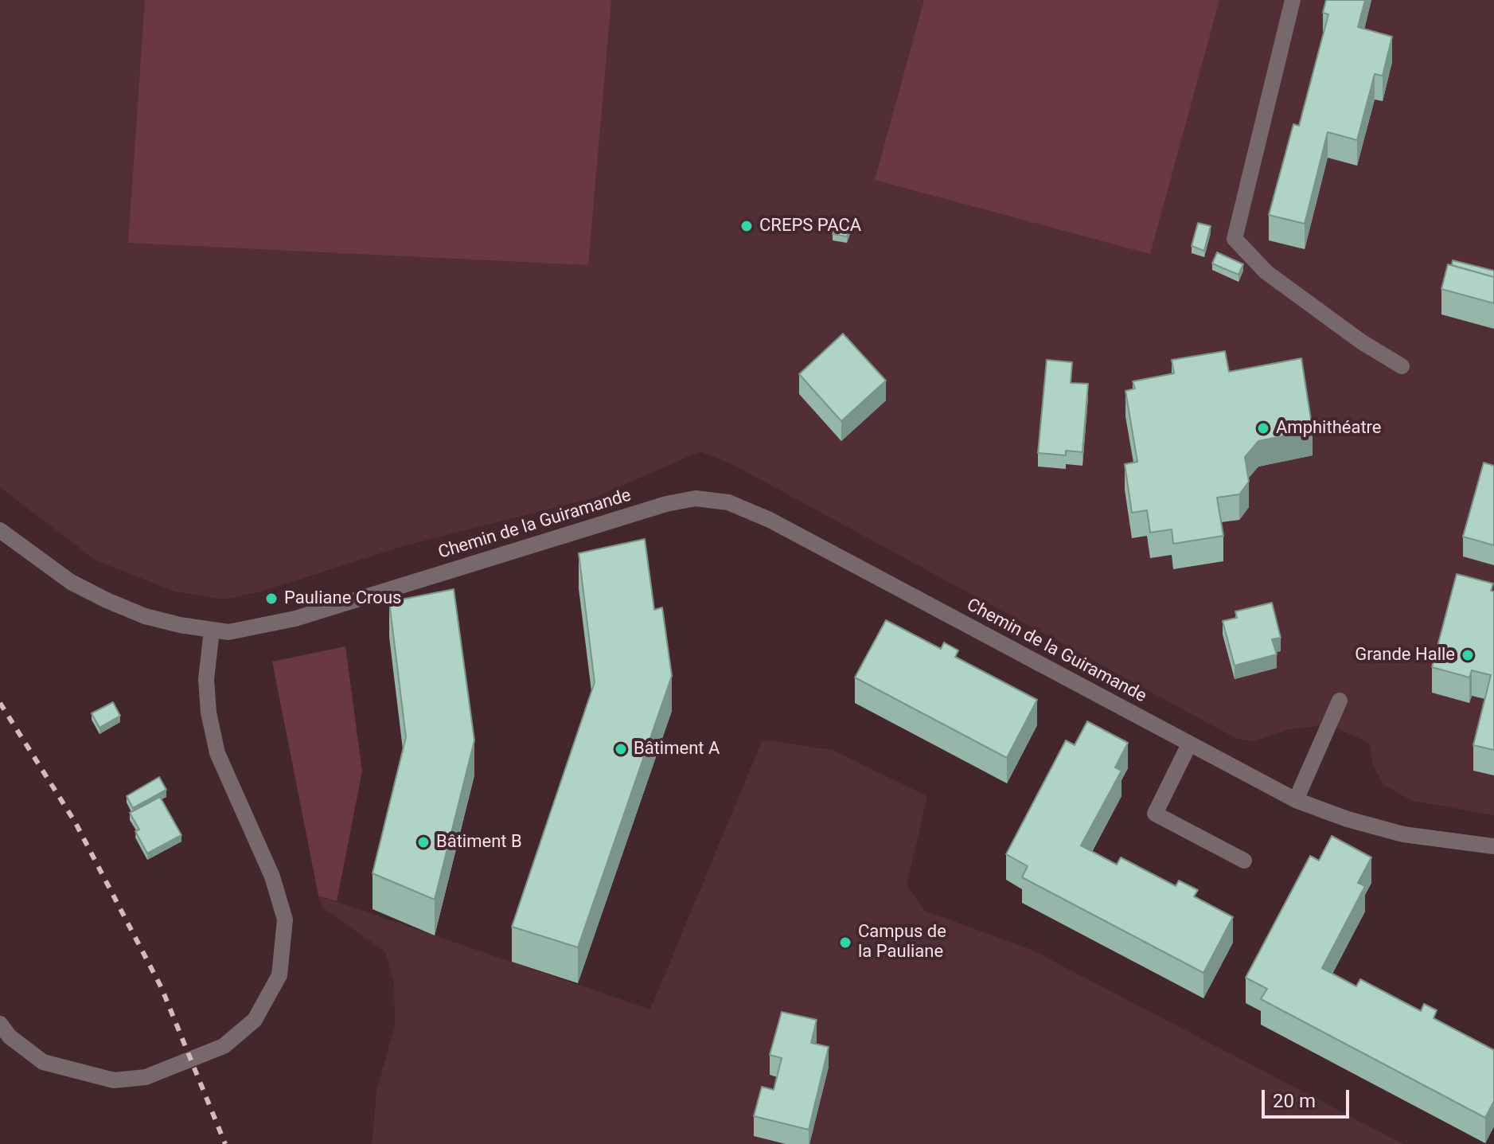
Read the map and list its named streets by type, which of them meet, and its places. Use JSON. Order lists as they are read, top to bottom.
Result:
{
  "streets": {
    "street": ["Chemin de la Guiramande"]
  },
  "places": [
    "CREPS PACA",
    "Amphithéatre",
    "Pauliane Crous",
    "Grande Halle",
    "Bâtiment A",
    "Bâtiment B",
    "Campus de la Pauliane"
  ],
  "scale_bar": "20 m"
}
